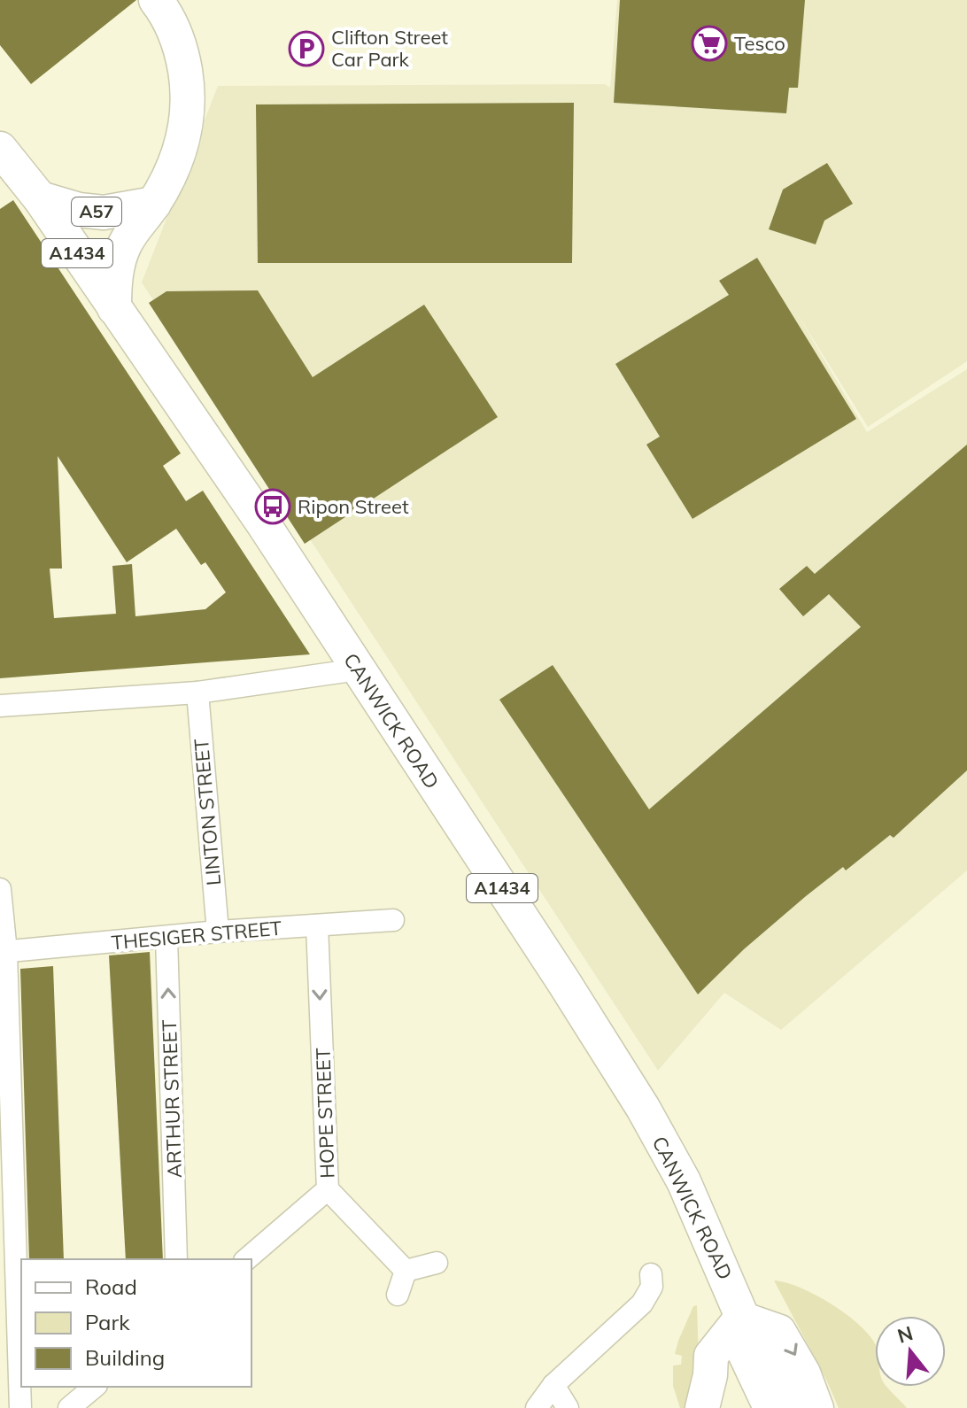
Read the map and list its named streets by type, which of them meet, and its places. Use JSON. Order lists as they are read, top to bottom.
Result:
{
  "streets": {
    "main road": ["A57", "A1434", "CANWICK ROAD"],
    "street": [
      "LINTON STREET",
      "THESIGER STREET",
      "ARTHUR STREET",
      "HOPE STREET"
    ]
  },
  "crossings": [
    ["A57", "CANWICK ROAD"],
    ["A1434", "CANWICK ROAD"],
    ["LINTON STREET", "THESIGER STREET"],
    ["THESIGER STREET", "ARTHUR STREET"],
    ["THESIGER STREET", "HOPE STREET"]
  ],
  "one_way": ["HOPE STREET"],
  "places": {
    "supermarket": ["Tesco"],
    "parking": ["Clifton Street Car Park"],
    "bus stop": ["Ripon Street"]
  },
  "legend": ["Road", "Park", "Building"],
  "north": "top"
}
